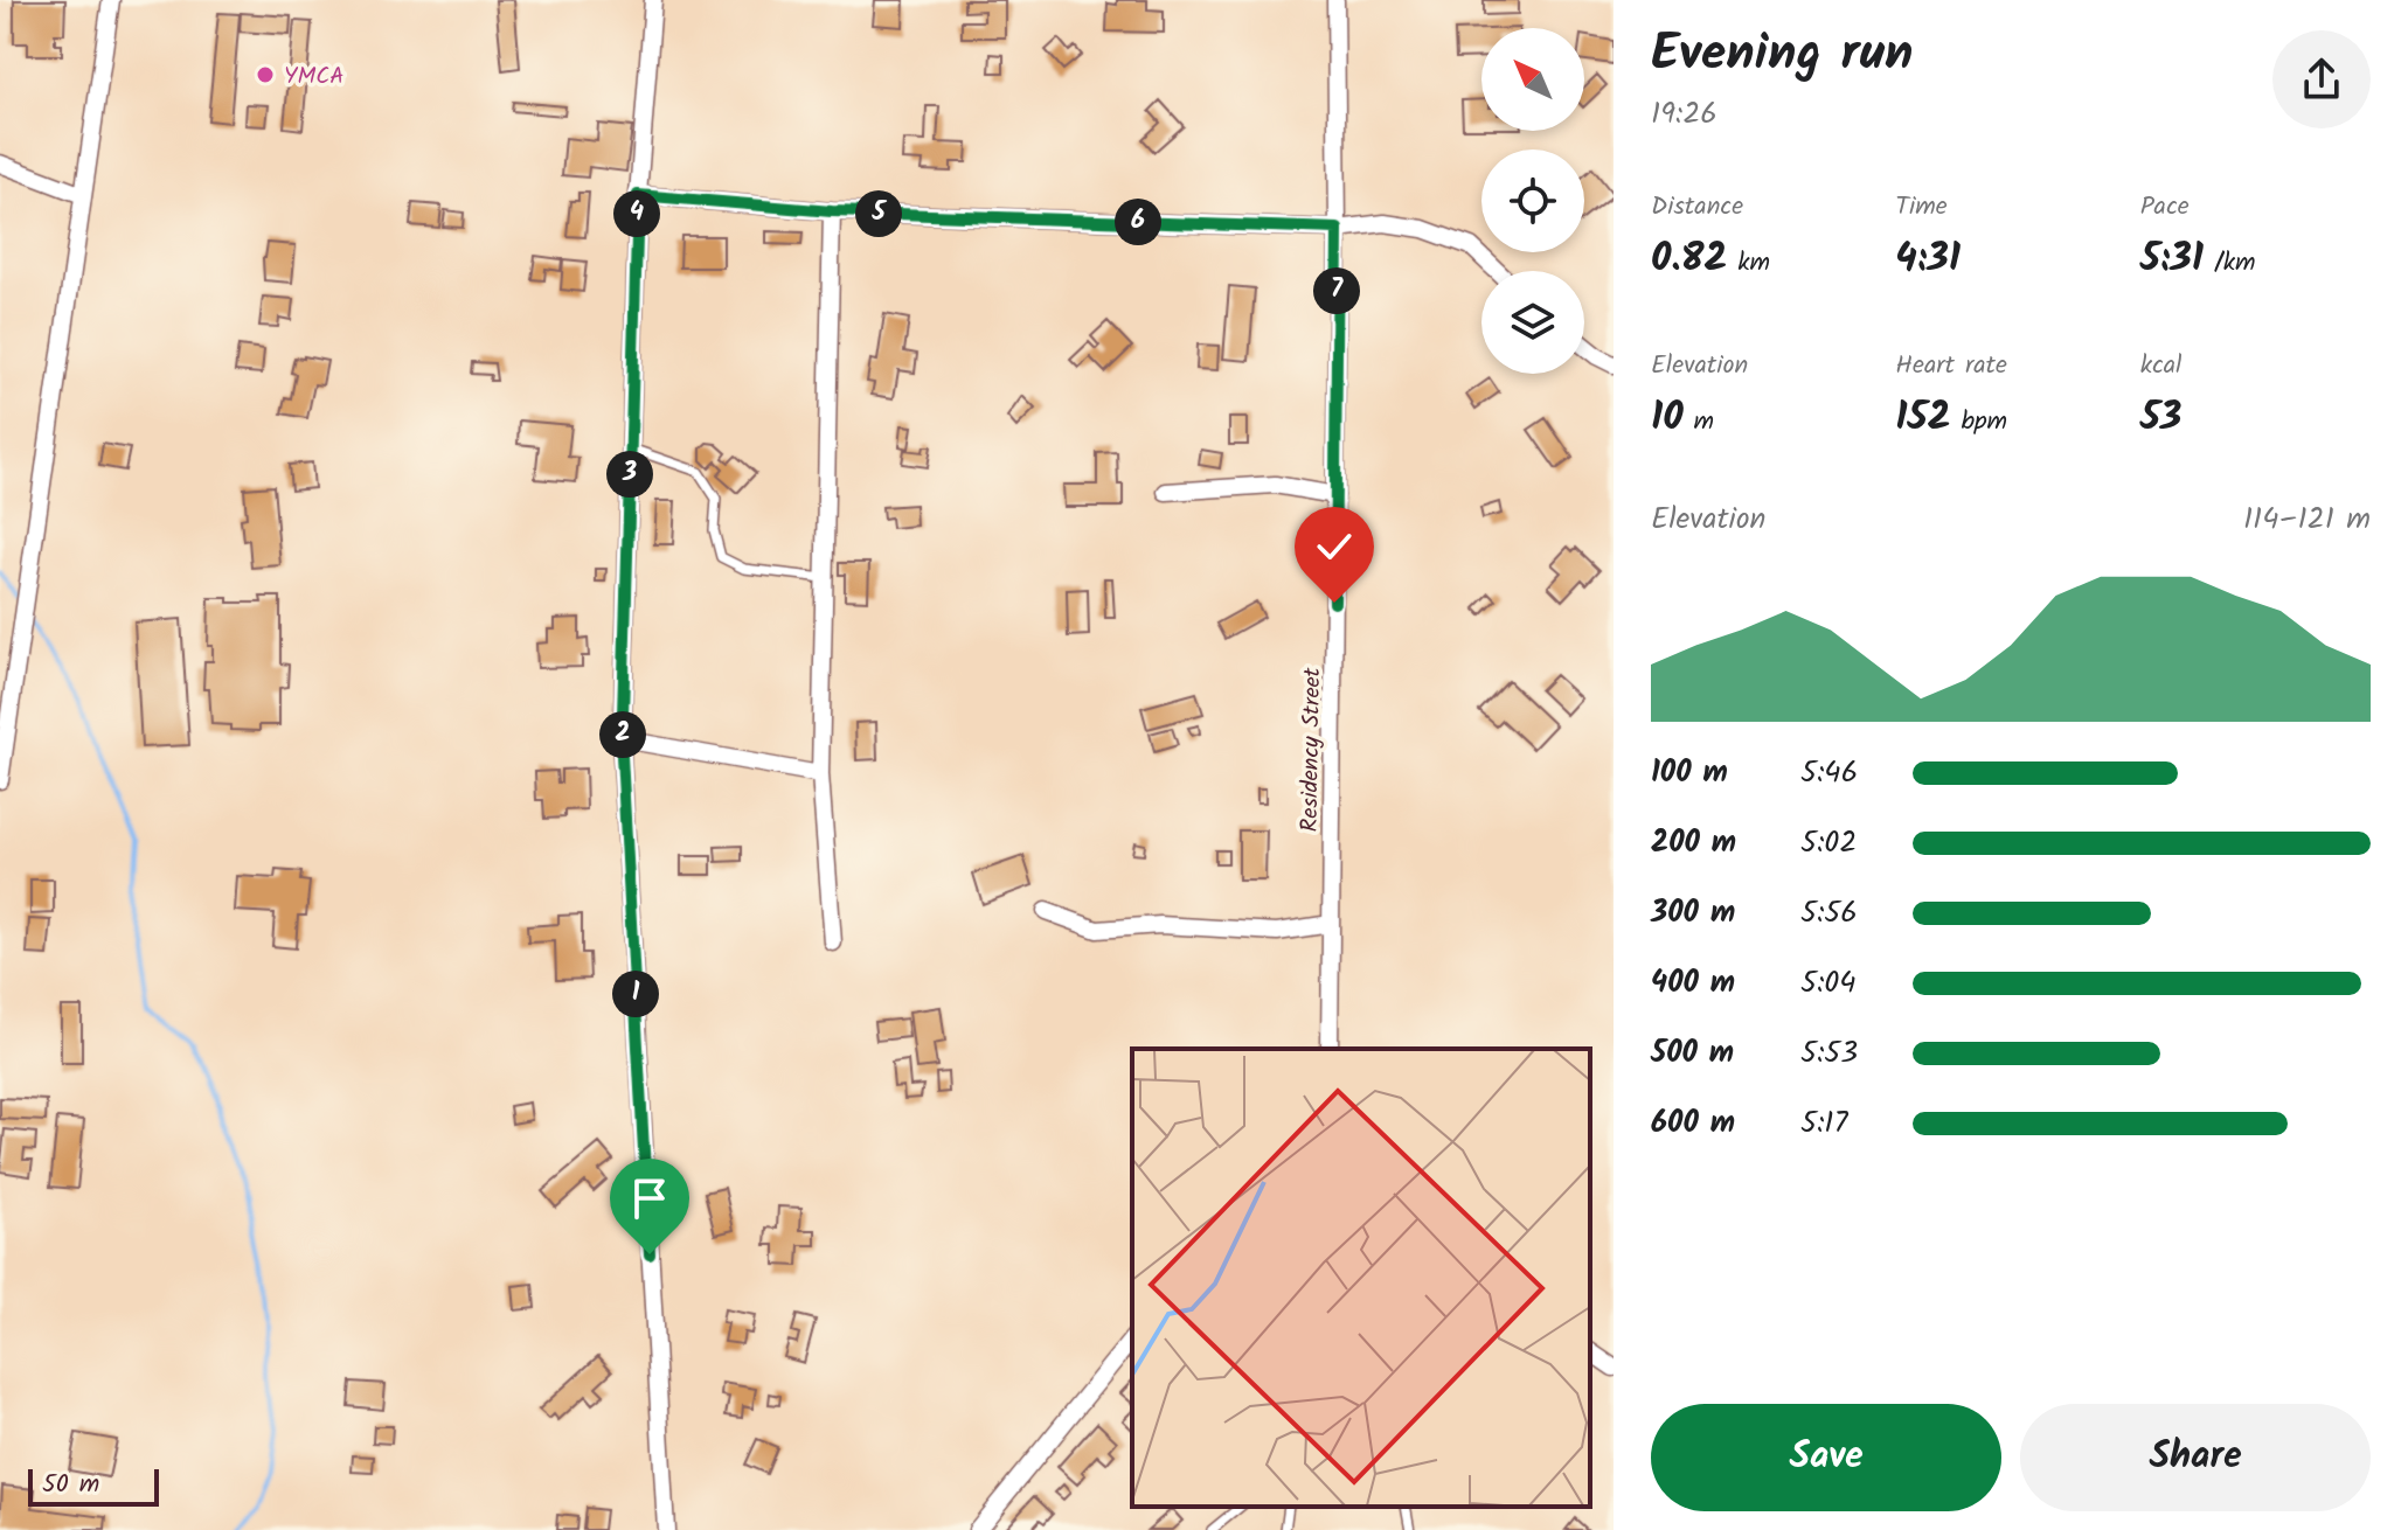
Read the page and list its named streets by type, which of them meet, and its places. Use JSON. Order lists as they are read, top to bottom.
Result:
{
  "streets": {
    "street": ["Residency Street"]
  },
  "places": ["YMCA"],
  "scale_bar": "50 m",
  "north": "top left",
  "page": {
    "heading": ["Evening run", "19:26"],
    "stats": [
      ["Distance", "0.82 km"],
      ["Time", "4:31"],
      ["Pace", "5:31 /km"],
      ["Elevation", "10 m"],
      ["Heart rate", "152 bpm"],
      ["kcal", "53"]
    ],
    "pins": [
      "4",
      "5",
      "6",
      "7",
      "3",
      "2",
      "1"
    ],
    "chart": ["Elevation", "114–121 m"],
    "list": [
      {
        "name": "100 m",
        "note": "5:46"
      },
      {
        "name": "200 m",
        "note": "5:02"
      },
      {
        "name": "300 m",
        "note": "5:56"
      },
      {
        "name": "400 m",
        "note": "5:04"
      },
      {
        "name": "500 m",
        "note": "5:53"
      },
      {
        "name": "600 m",
        "note": "5:17"
      }
    ],
    "buttons": ["Save", "Share"],
    "scale": "50 m"
  }
}
